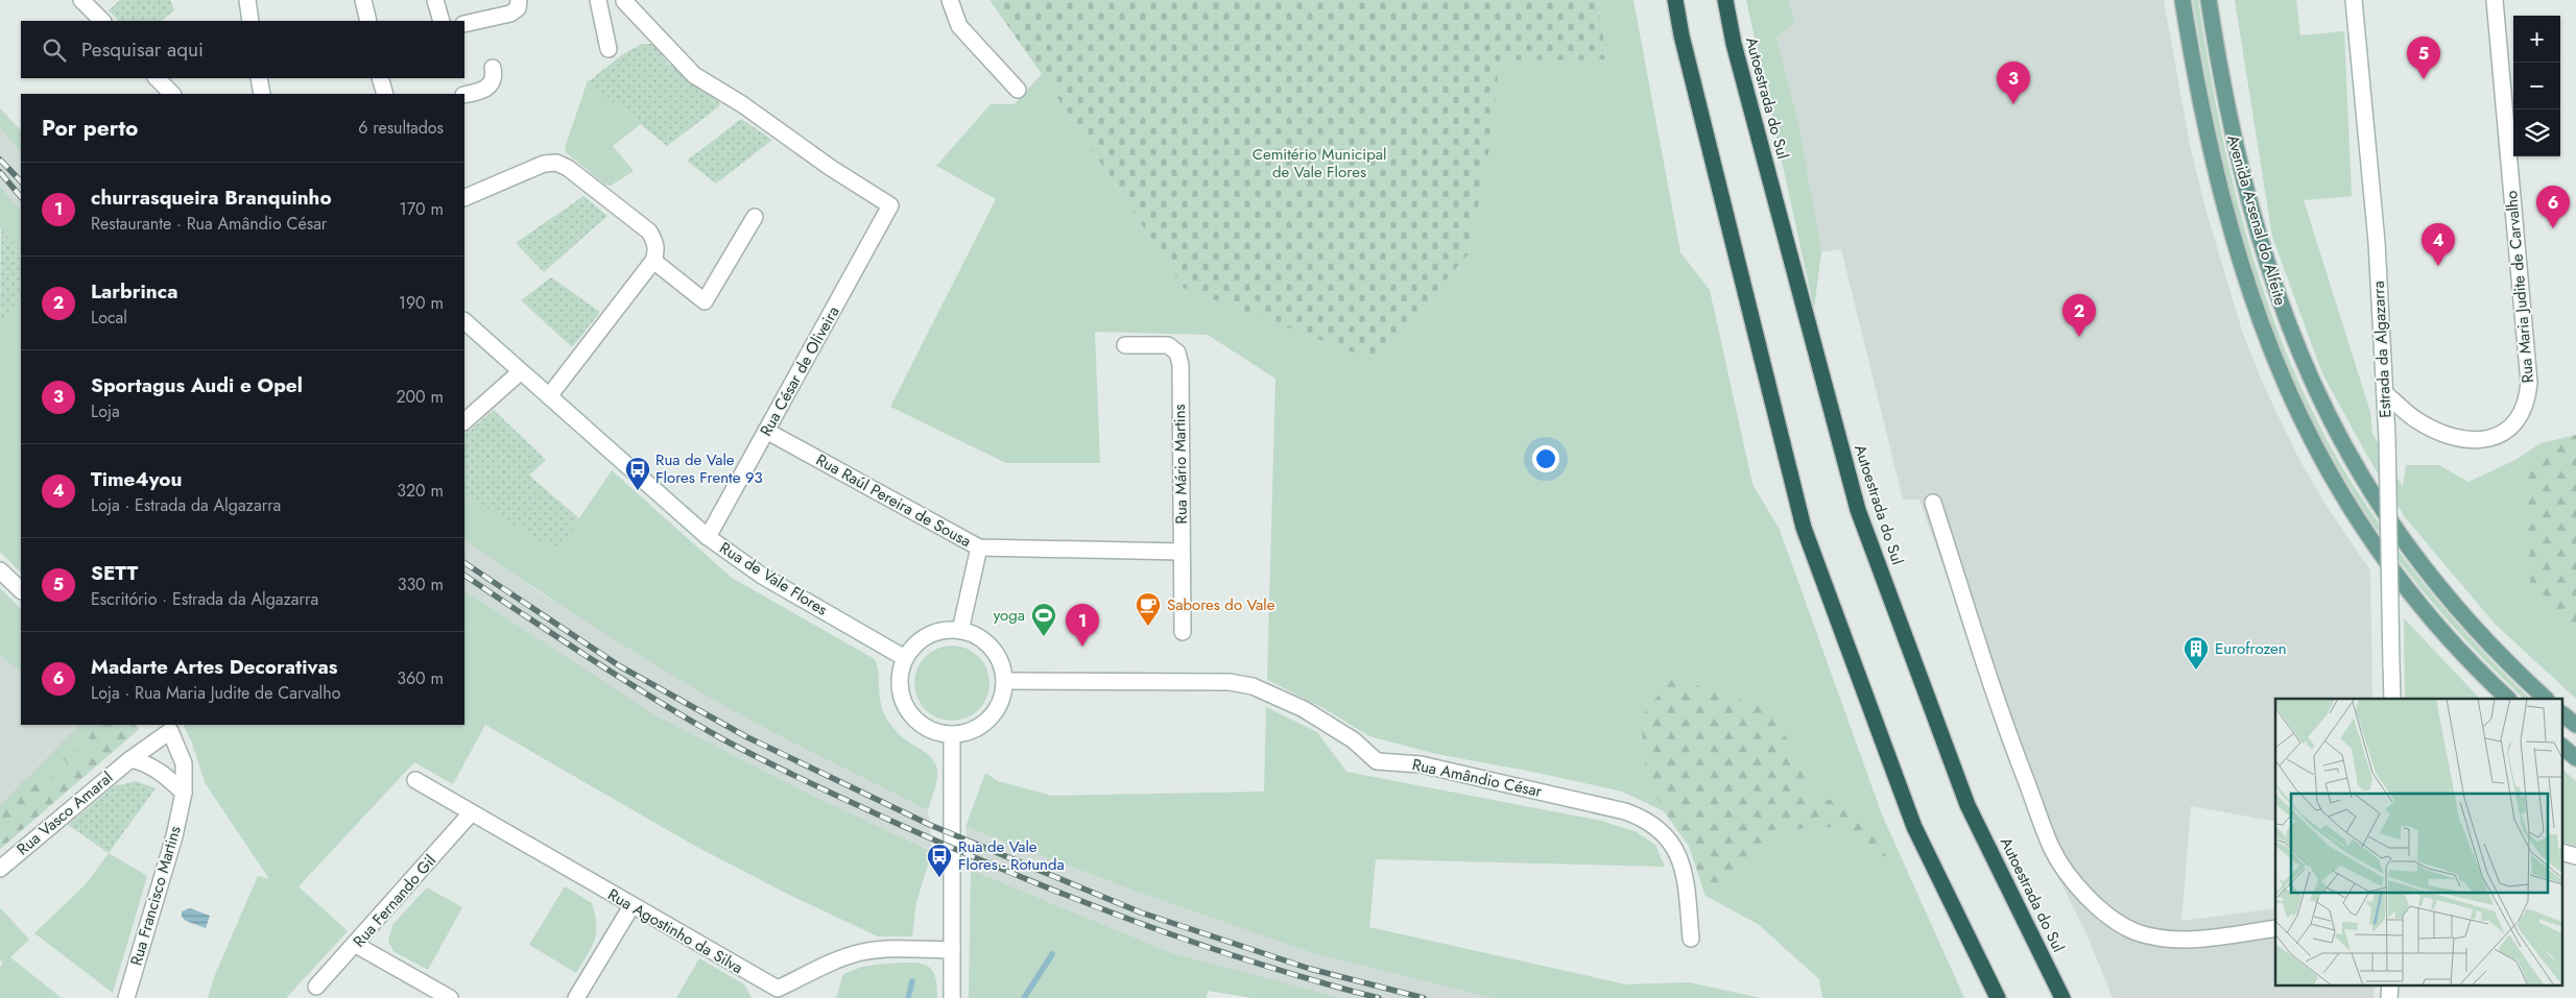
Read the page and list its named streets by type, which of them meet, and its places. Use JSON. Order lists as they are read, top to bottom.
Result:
{
  "streets": {
    "highway": ["Autoestrada do Sul"],
    "main road": ["Avenida Arsenal do Alfeite"],
    "street": [
      "Rua Maria Judite de Carvalho",
      "Estrada da Algazarra",
      "Rua César de Oliveira",
      "Rua Mário Martins",
      "Rua Raúl Pereira de Sousa",
      "Rua de Vale Flores",
      "Rua Amândio César",
      "Rua Vasco Amaral",
      "Rua Francisco Martins",
      "Rua Fernando Gil",
      "Rua Agostinho da Silva"
    ]
  },
  "crossings": [
    ["Rua Maria Judite de Carvalho", "Estrada da Algazarra"],
    ["Rua César de Oliveira", "Rua Raúl Pereira de Sousa"],
    ["Rua César de Oliveira", "Rua de Vale Flores"],
    ["Rua Mário Martins", "Rua Raúl Pereira de Sousa"],
    ["Rua de Vale Flores", "Rua Amândio César"],
    ["Rua Vasco Amaral", "Rua Francisco Martins"],
    ["Rua Fernando Gil", "Rua Agostinho da Silva"]
  ],
  "parks": ["Cemitério Municipal de Vale Flores"],
  "places": {
    "bus stop": ["Rua de Vale Flores Frente 93", "Rua de Vale Flores - Rotunda"],
    "cafe": ["Sabores do Vale"],
    "sports": ["yoga"],
    "building": ["Eurofrozen"]
  },
  "page": {
    "map_buttons": ["+", "−"],
    "search": "Pesquisar aqui",
    "pins": [
      "5",
      "3",
      "6",
      "4",
      "2",
      "1"
    ],
    "heading": ["Por perto", "6 resultados"],
    "list": [
      {
        "mark": "1",
        "name": "churrasqueira Branquinho",
        "note": "Restaurante · Rua Amândio César",
        "value": "170 m"
      },
      {
        "mark": "2",
        "name": "Larbrinca",
        "note": "Local",
        "value": "190 m"
      },
      {
        "mark": "3",
        "name": "Sportagus Audi e Opel",
        "note": "Loja",
        "value": "200 m"
      },
      {
        "mark": "4",
        "name": "Time4you",
        "note": "Loja · Estrada da Algazarra",
        "value": "320 m"
      },
      {
        "mark": "5",
        "name": "SETT",
        "note": "Escritório · Estrada da Algazarra",
        "value": "330 m"
      },
      {
        "mark": "6",
        "name": "Madarte Artes Decorativas",
        "note": "Loja · Rua Maria Judite de Carvalho",
        "value": "360 m"
      }
    ]
  }
}
